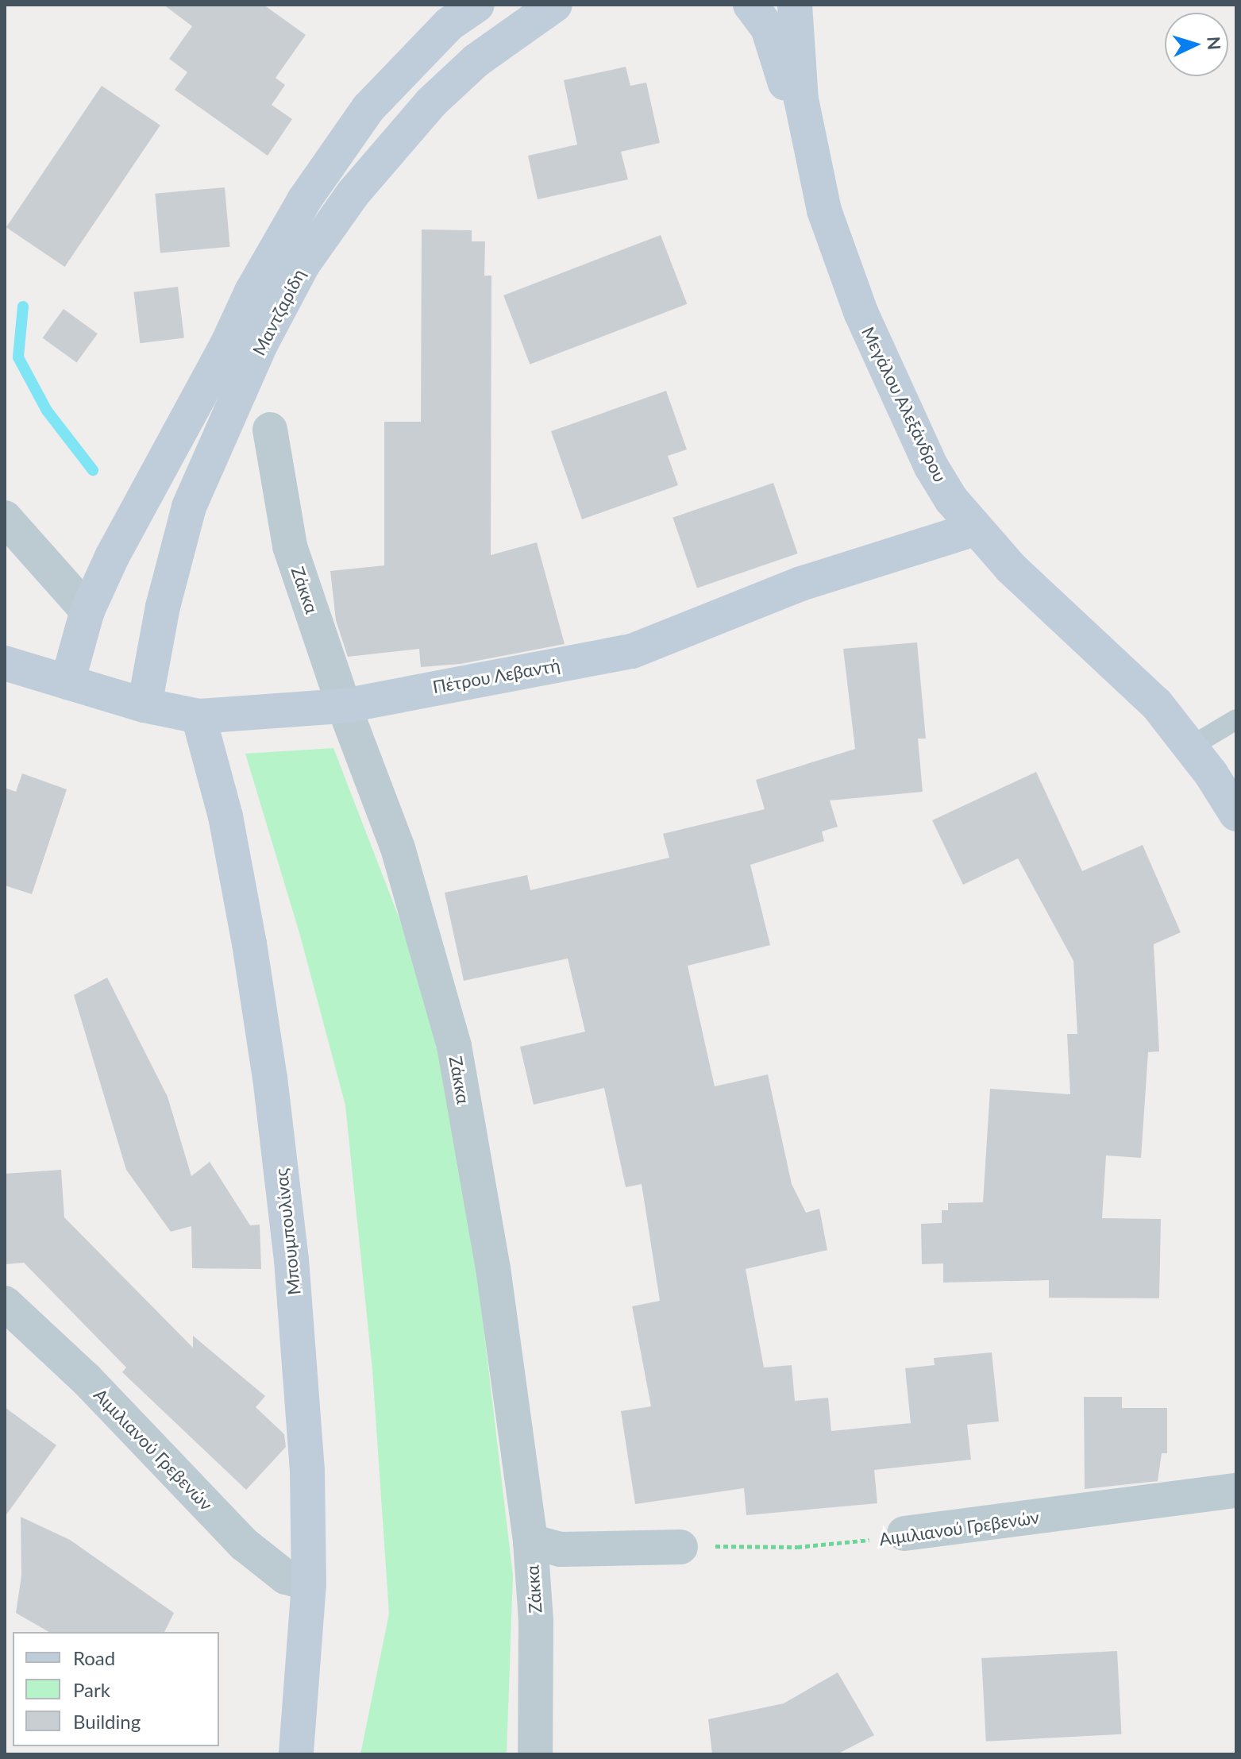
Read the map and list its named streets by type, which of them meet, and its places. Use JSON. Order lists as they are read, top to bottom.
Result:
{
  "streets": {
    "street": [
      "Μαντζαρίδη",
      "Μεγάλου Αλεξάνδρου",
      "Ζάκκα",
      "Πέτρου Λεβαντή",
      "Μπουμπουλίνας",
      "Αιμιλιανού Γρεβενών"
    ]
  },
  "crossings": [
    ["Μαντζαρίδη", "Πέτρου Λεβαντή"],
    ["Μεγάλου Αλεξάνδρου", "Πέτρου Λεβαντή"],
    ["Ζάκκα", "Πέτρου Λεβαντή"],
    ["Πέτρου Λεβαντή", "Μπουμπουλίνας"],
    ["Μπουμπουλίνας", "Αιμιλιανού Γρεβενών"]
  ],
  "legend": ["Road", "Park", "Building"],
  "north": "right"
}
